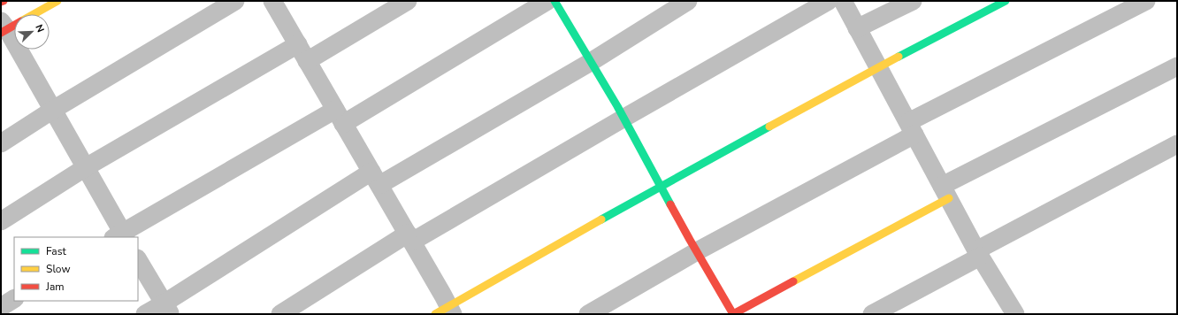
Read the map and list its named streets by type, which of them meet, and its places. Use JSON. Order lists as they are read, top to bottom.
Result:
{
  "legend": ["Fast", "Slow", "Jam"],
  "north": "top right"
}
